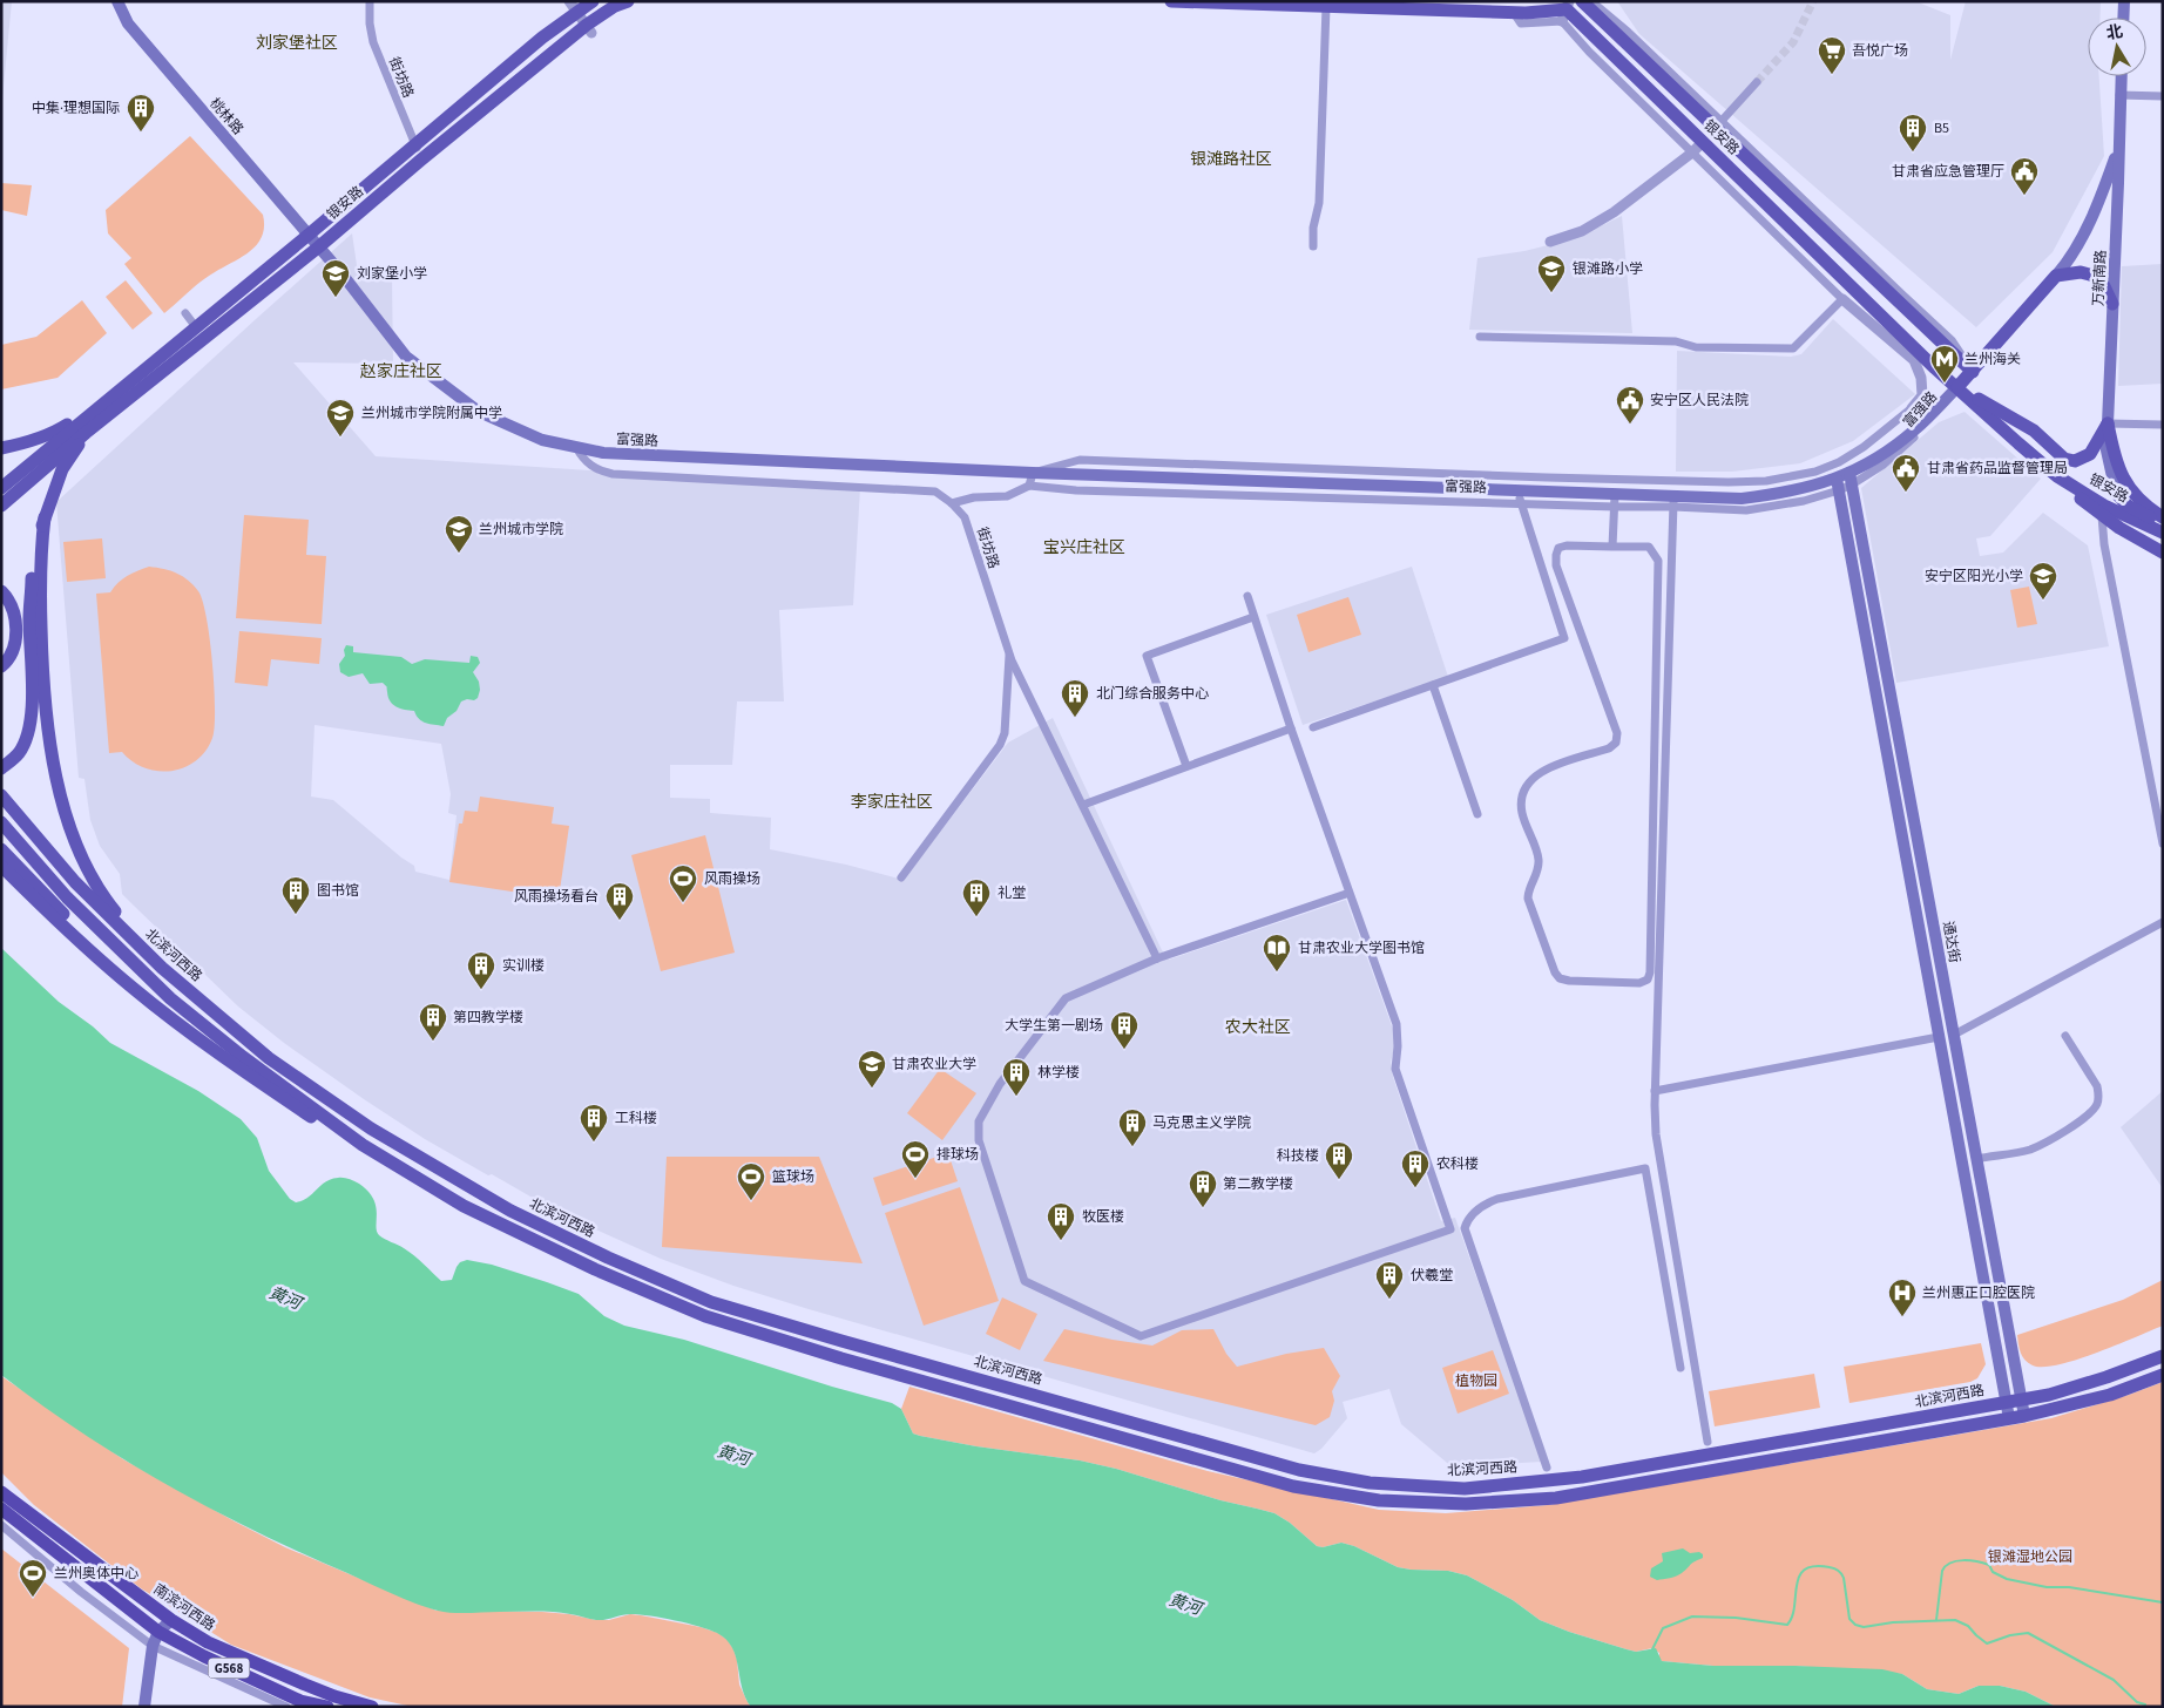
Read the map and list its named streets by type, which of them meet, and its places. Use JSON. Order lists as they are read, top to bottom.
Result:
{
  "streets": {
    "highway": ["南滨河西路", "G568"],
    "main road": [
      "桃林路",
      "银安路",
      "万新南路",
      "富强路",
      "通达街",
      "北滨河西路"
    ],
    "street": ["街坊路"]
  },
  "crossings": [
    ["街坊路", "银安路"],
    ["桃林路", "银安路"],
    ["桃林路", "富强路"],
    ["银安路", "万新南路"],
    ["银安路", "富强路"],
    ["富强路", "通达街"],
    ["通达街", "北滨河西路"]
  ],
  "districts": [
    "刘家堡社区",
    "银滩路社区",
    "赵家庄社区",
    "宝兴庄社区",
    "李家庄社区",
    "农大社区"
  ],
  "water": ["黄河"],
  "parks": ["植物园", "银滩湿地公园"],
  "places": {
    "supermarket": ["吾悦广场"],
    "building": [
      "中集·理想国际",
      "B5",
      "北门综合服务中心",
      "图书馆",
      "礼堂",
      "风雨操场看台",
      "实训楼",
      "第四教学楼",
      "大学生第一剧场",
      "林学楼",
      "工科楼",
      "马克思主义学院",
      "科技楼",
      "农科楼",
      "第二教学楼",
      "牧医楼",
      "伏羲堂"
    ],
    "public building": ["甘肃省应急管理厅", "安宁区人民法院", "甘肃省药品监督管理局"],
    "school or university": [
      "银滩路小学",
      "刘家堡小学",
      "兰州城市学院附属中学",
      "兰州城市学院",
      "安宁区阳光小学",
      "甘肃农业大学"
    ],
    "metro station": ["兰州海关"],
    "sports": [
      "风雨操场",
      "排球场",
      "篮球场",
      "兰州奥体中心"
    ],
    "library": ["甘肃农业大学图书馆"],
    "hospital": ["兰州惠正口腔医院"]
  },
  "north": "top"
}
